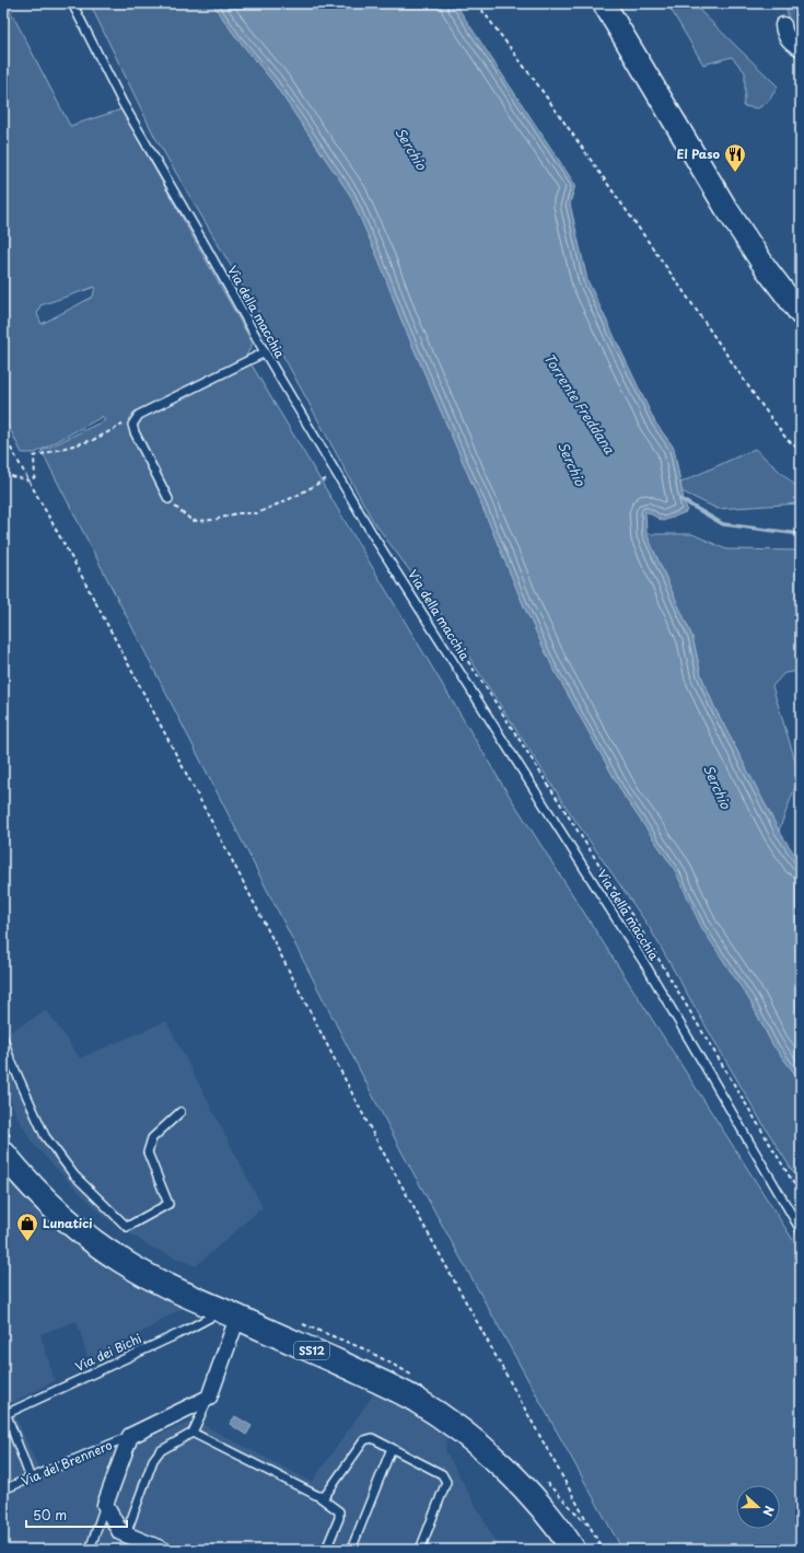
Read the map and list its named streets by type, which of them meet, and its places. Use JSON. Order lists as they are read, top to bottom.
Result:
{
  "streets": {
    "main road": ["SS12"],
    "street": ["Via del Brennero"],
    "lane": ["Via della macchia", "Via dei Bichi"]
  },
  "crossings": [
    ["SS12", "Via dei Bichi"]
  ],
  "water": ["Serchio", "Torrente Freddana"],
  "places": {
    "restaurant": ["El Paso"],
    "shop": ["Lunatici"]
  },
  "scale_bar": "50 m",
  "north": "right"
}
